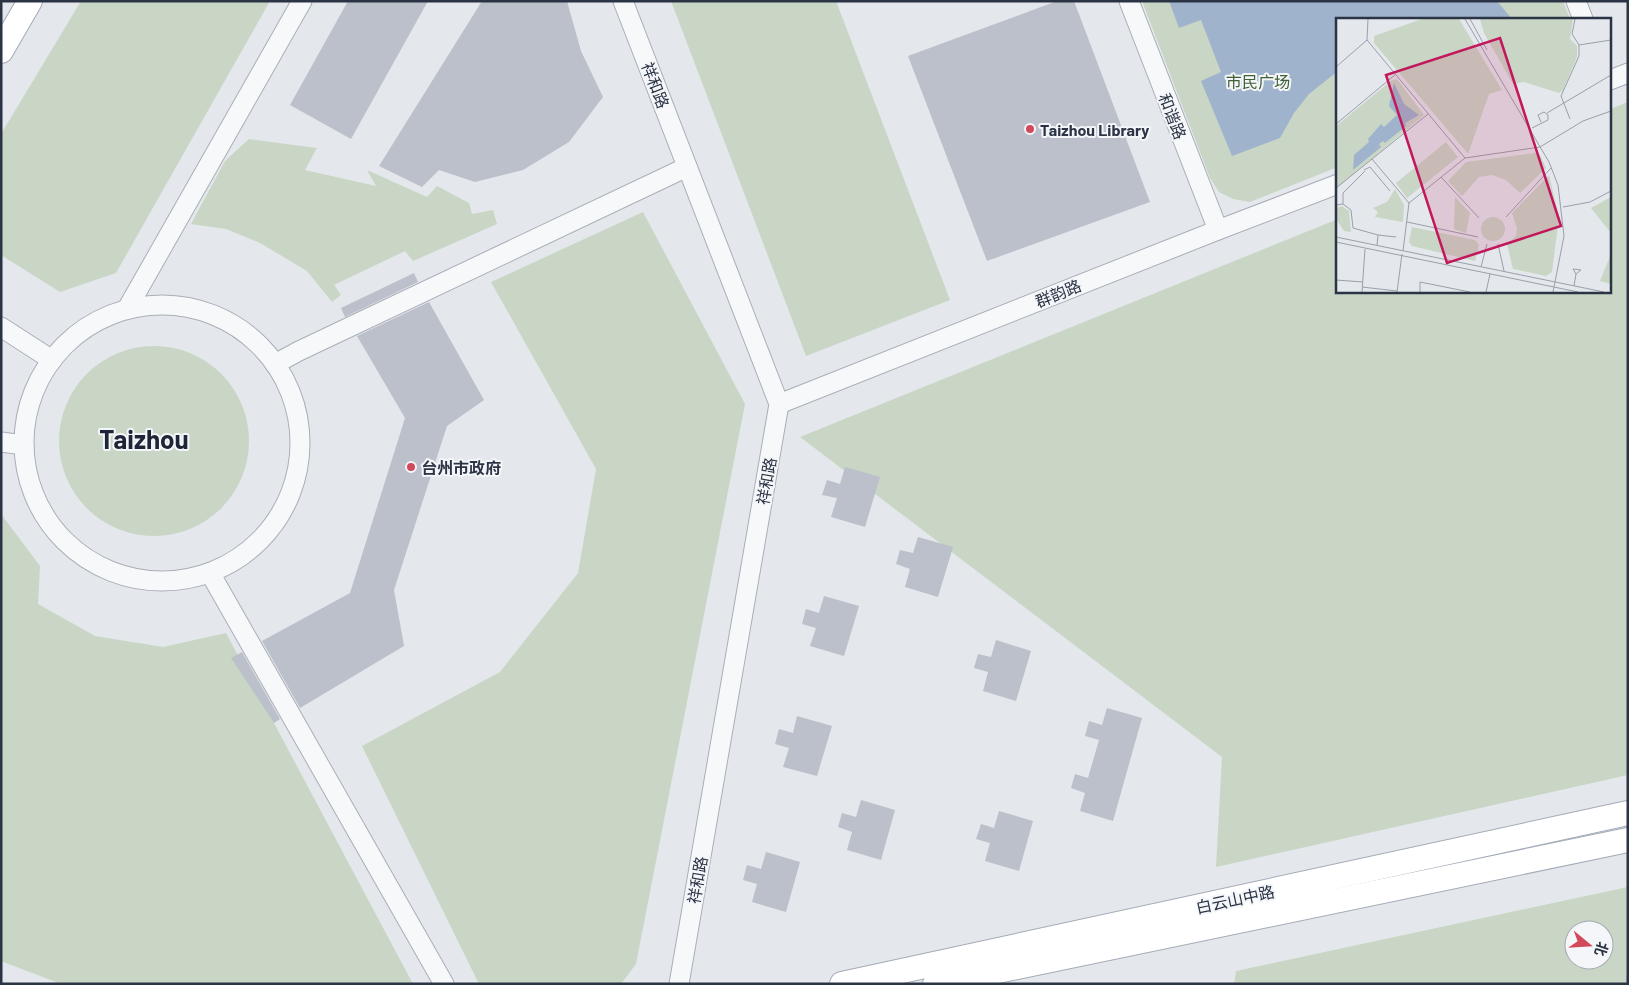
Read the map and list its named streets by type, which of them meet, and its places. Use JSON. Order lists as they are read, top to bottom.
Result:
{
  "streets": {
    "main road": ["白云山中路"],
    "street": ["祥和路", "和谐路", "群韵路"]
  },
  "crossings": [
    ["祥和路", "群韵路"],
    ["和谐路", "群韵路"]
  ],
  "districts": ["Taizhou"],
  "parks": ["市民广场"],
  "places": ["Taizhou Library", "台州市政府"],
  "north": "right"
}
